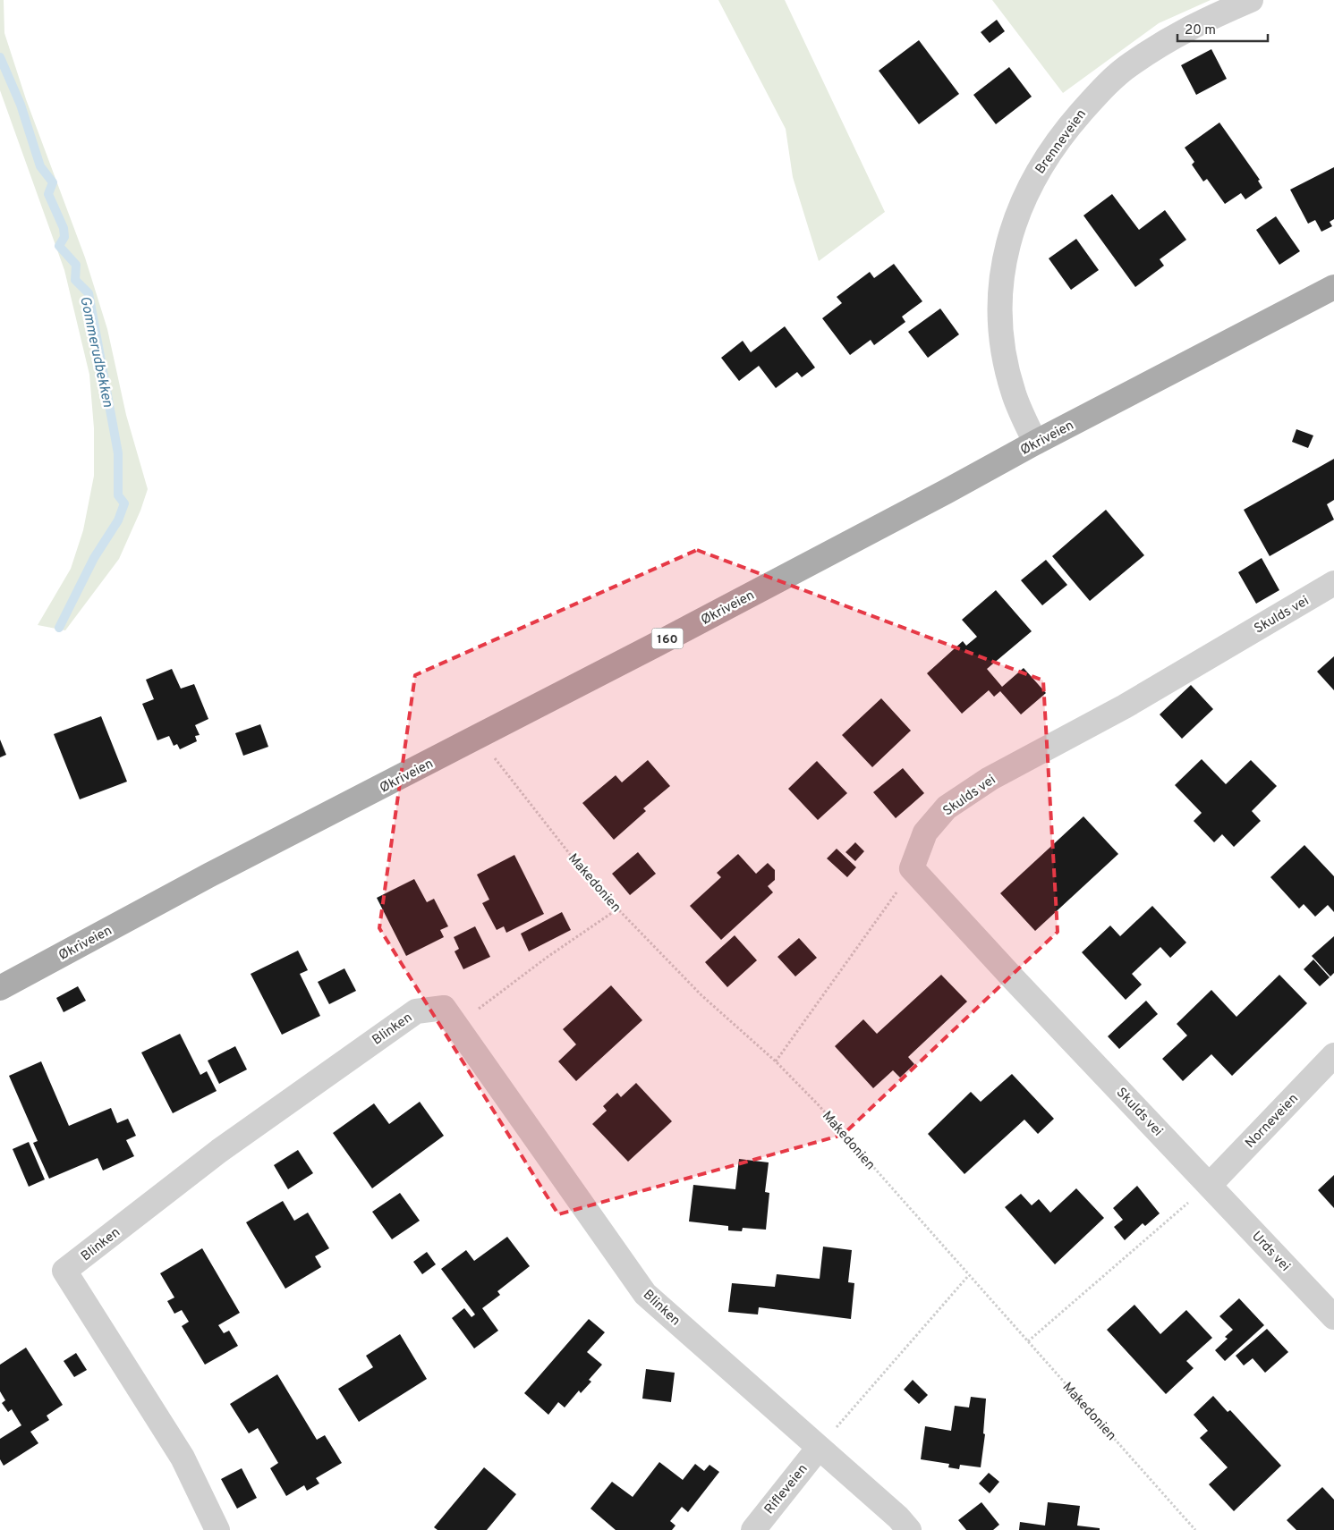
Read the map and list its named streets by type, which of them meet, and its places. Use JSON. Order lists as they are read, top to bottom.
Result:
{
  "streets": {
    "main road": ["Økriveien", "160"],
    "street": [
      "Brenneveien",
      "Skulds vei",
      "Blinken",
      "Norneveien",
      "Urds vei",
      "Rifleveien"
    ],
    "path": ["Makedonien"]
  },
  "crossings": [
    ["Brenneveien", "Økriveien"],
    ["Skulds vei", "Norneveien"],
    ["Skulds vei", "Urds vei"],
    ["Blinken", "Rifleveien"],
    ["Norneveien", "Urds vei"]
  ],
  "water": ["Gommerudbekken"],
  "scale_bar": "20 m"
}
